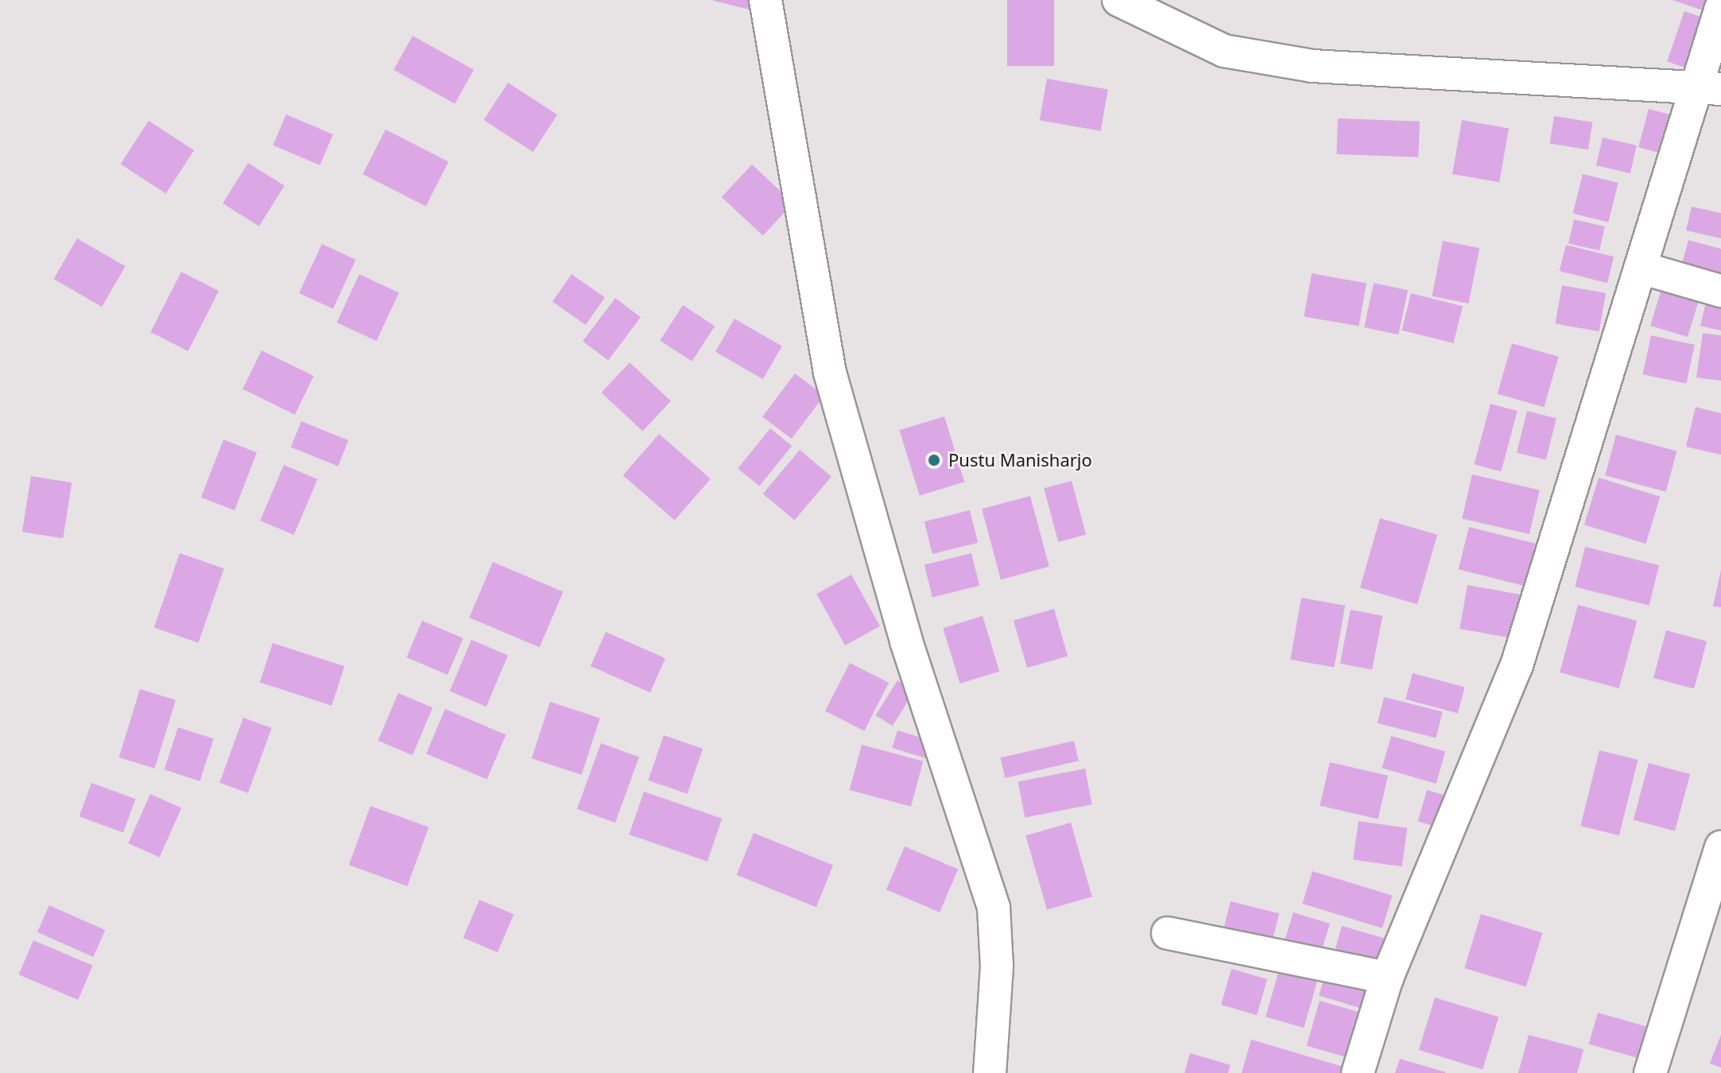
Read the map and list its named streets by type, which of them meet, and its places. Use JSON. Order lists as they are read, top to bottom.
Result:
{
  "places": ["Pustu Manisharjo"]
}
